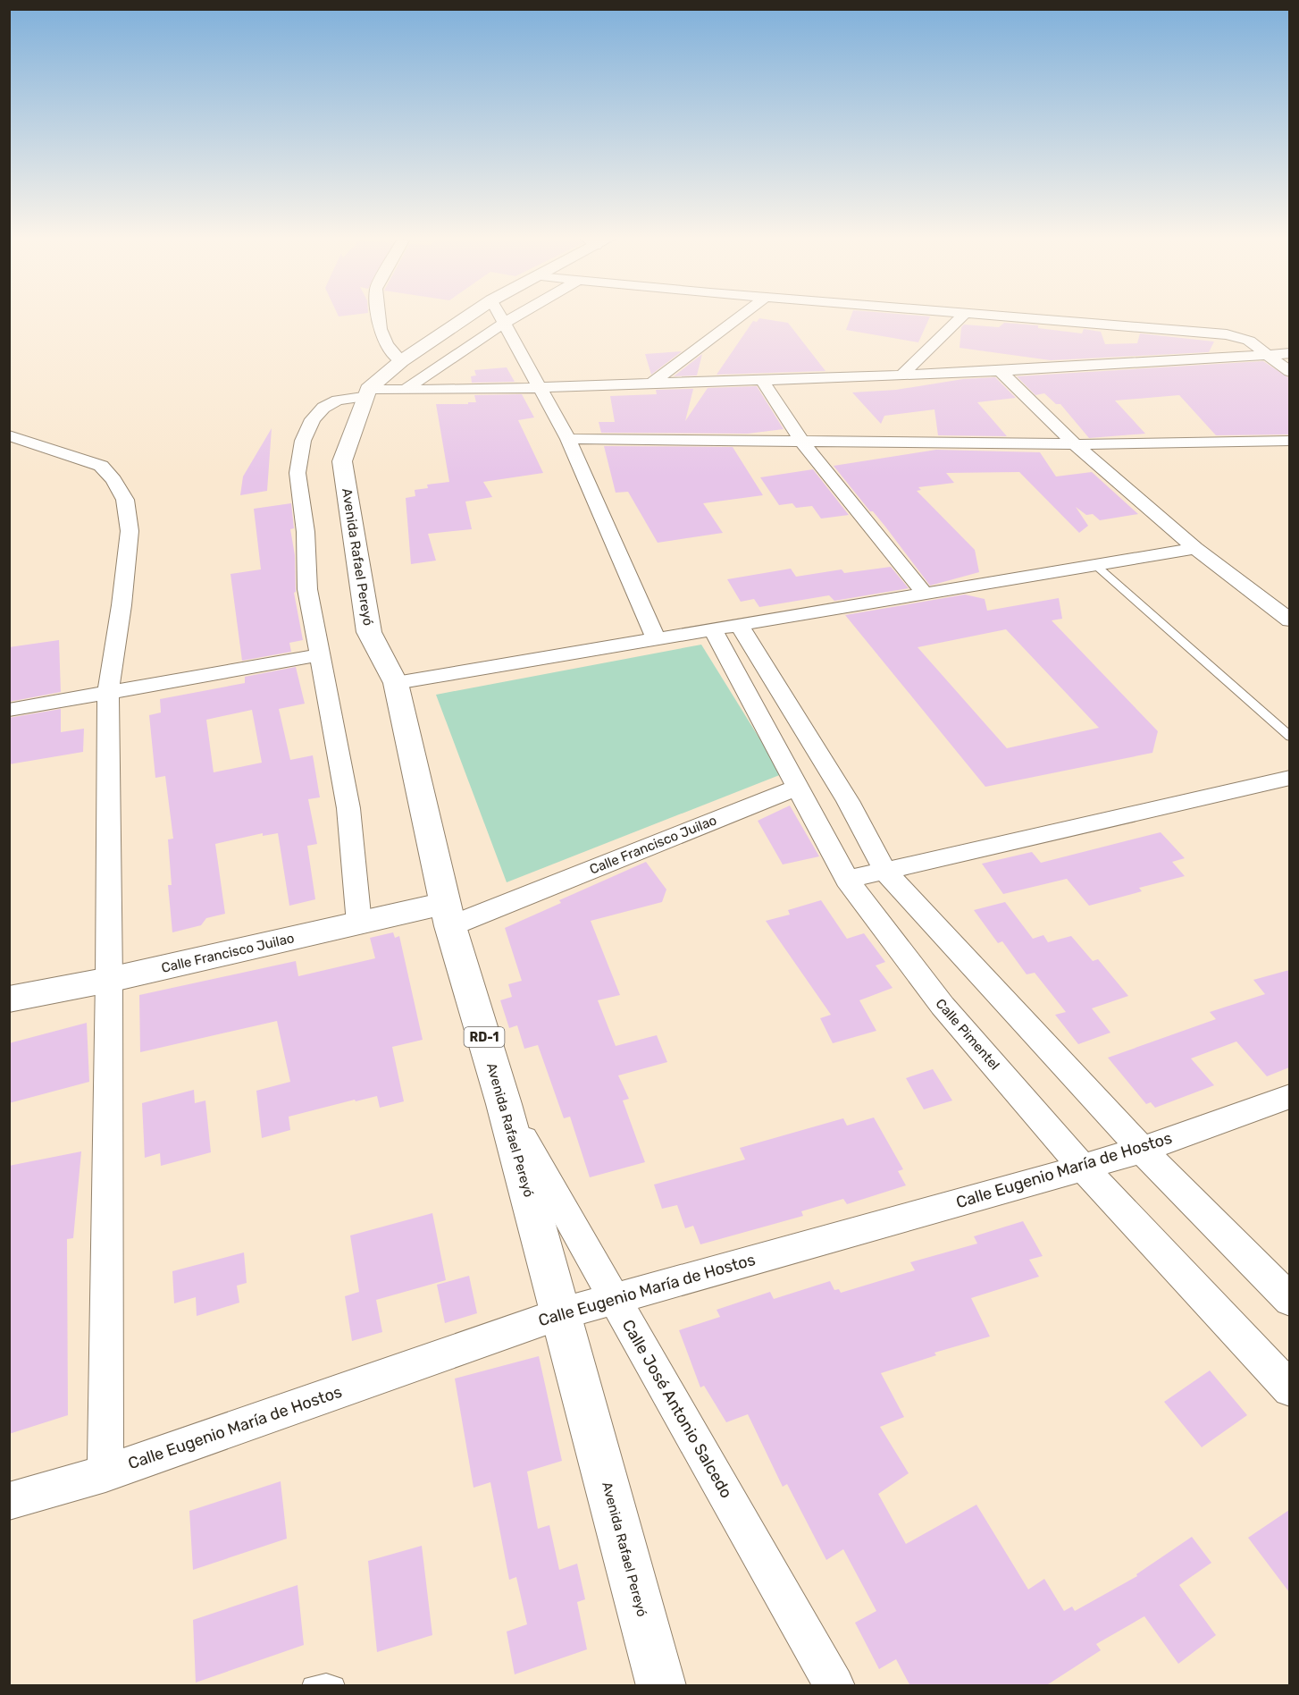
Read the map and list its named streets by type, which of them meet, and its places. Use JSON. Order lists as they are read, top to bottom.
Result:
{
  "streets": {
    "main road": ["Avenida Rafael Pereyó", "Calle Francisco Juilao", "RD-1"],
    "street": ["Calle Pimentel", "Calle Eugenio María de Hostos", "Calle José Antonio Salcedo"]
  },
  "crossings": [
    ["Avenida Rafael Pereyó", "Calle Francisco Juilao"],
    ["Avenida Rafael Pereyó", "RD-1"],
    ["Avenida Rafael Pereyó", "Calle Eugenio María de Hostos"],
    ["Avenida Rafael Pereyó", "Calle José Antonio Salcedo"],
    ["Calle Francisco Juilao", "Calle Pimentel"],
    ["Calle Pimentel", "Calle Eugenio María de Hostos"],
    ["Calle Eugenio María de Hostos", "Calle José Antonio Salcedo"]
  ]
}
